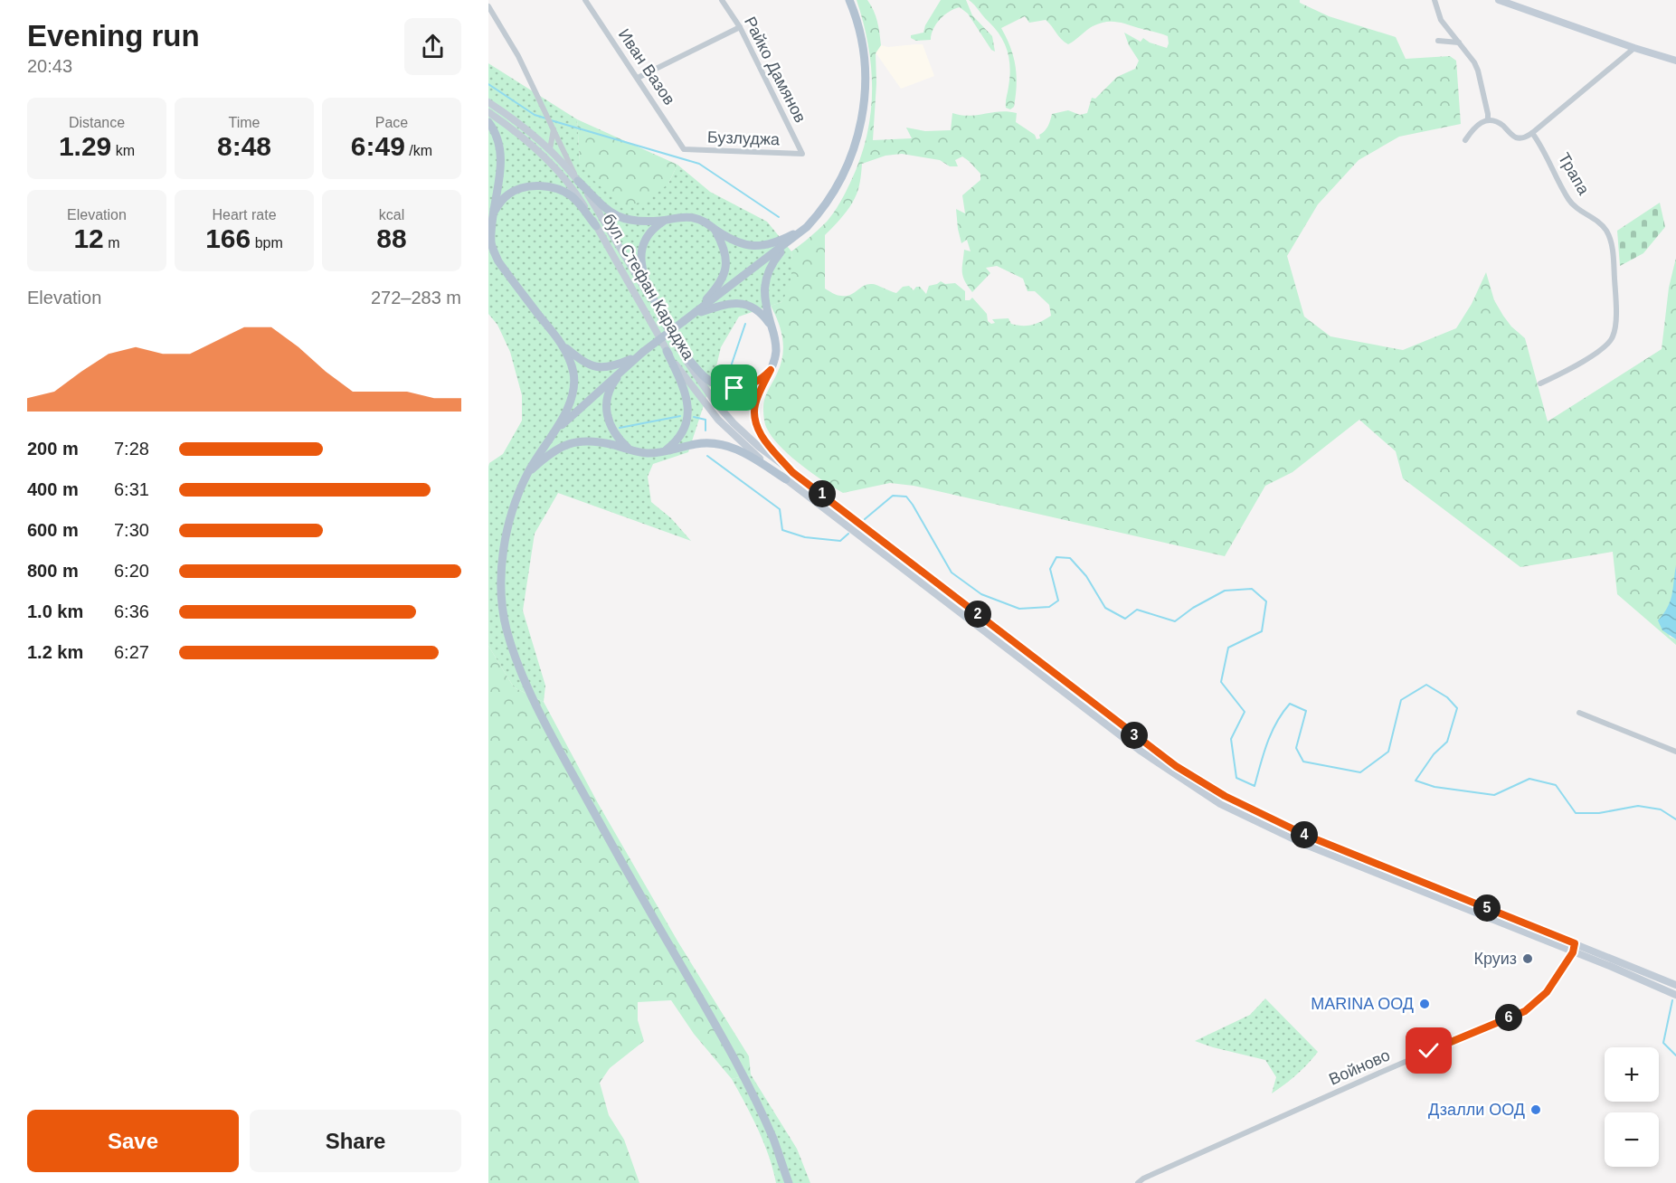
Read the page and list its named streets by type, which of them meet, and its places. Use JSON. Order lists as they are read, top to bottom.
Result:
{
  "streets": {
    "main road": ["бул. Стефан Караджа"],
    "street": [
      "Иван Вазов",
      "Райко Дамянов",
      "Бузлуджа",
      "Трапа",
      "Войново"
    ]
  },
  "crossings": [
    ["Иван Вазов", "Бузлуджа"],
    ["Райко Дамянов", "Бузлуджа"],
    ["бул. Стефан Караджа", "Войново"]
  ],
  "places": ["Круиз", "MARINA ООД", "Дзалли ООД"],
  "page": {
    "heading": ["Evening run", "20:43"],
    "stats": [
      ["Distance", "1.29 km"],
      ["Time", "8:48"],
      ["Pace", "6:49 /km"],
      ["Elevation", "12 m"],
      ["Heart rate", "166 bpm"],
      ["kcal", "88"]
    ],
    "chart": ["Elevation", "272–283 m"],
    "list": [
      {
        "name": "200 m",
        "note": "7:28"
      },
      {
        "name": "400 m",
        "note": "6:31"
      },
      {
        "name": "600 m",
        "note": "7:30"
      },
      {
        "name": "800 m",
        "note": "6:20"
      },
      {
        "name": "1.0 km",
        "note": "6:36"
      },
      {
        "name": "1.2 km",
        "note": "6:27"
      }
    ],
    "pins": [
      "1",
      "2",
      "3",
      "4",
      "5",
      "6"
    ],
    "map_buttons": ["+", "−"],
    "buttons": ["Save", "Share"]
  }
}
